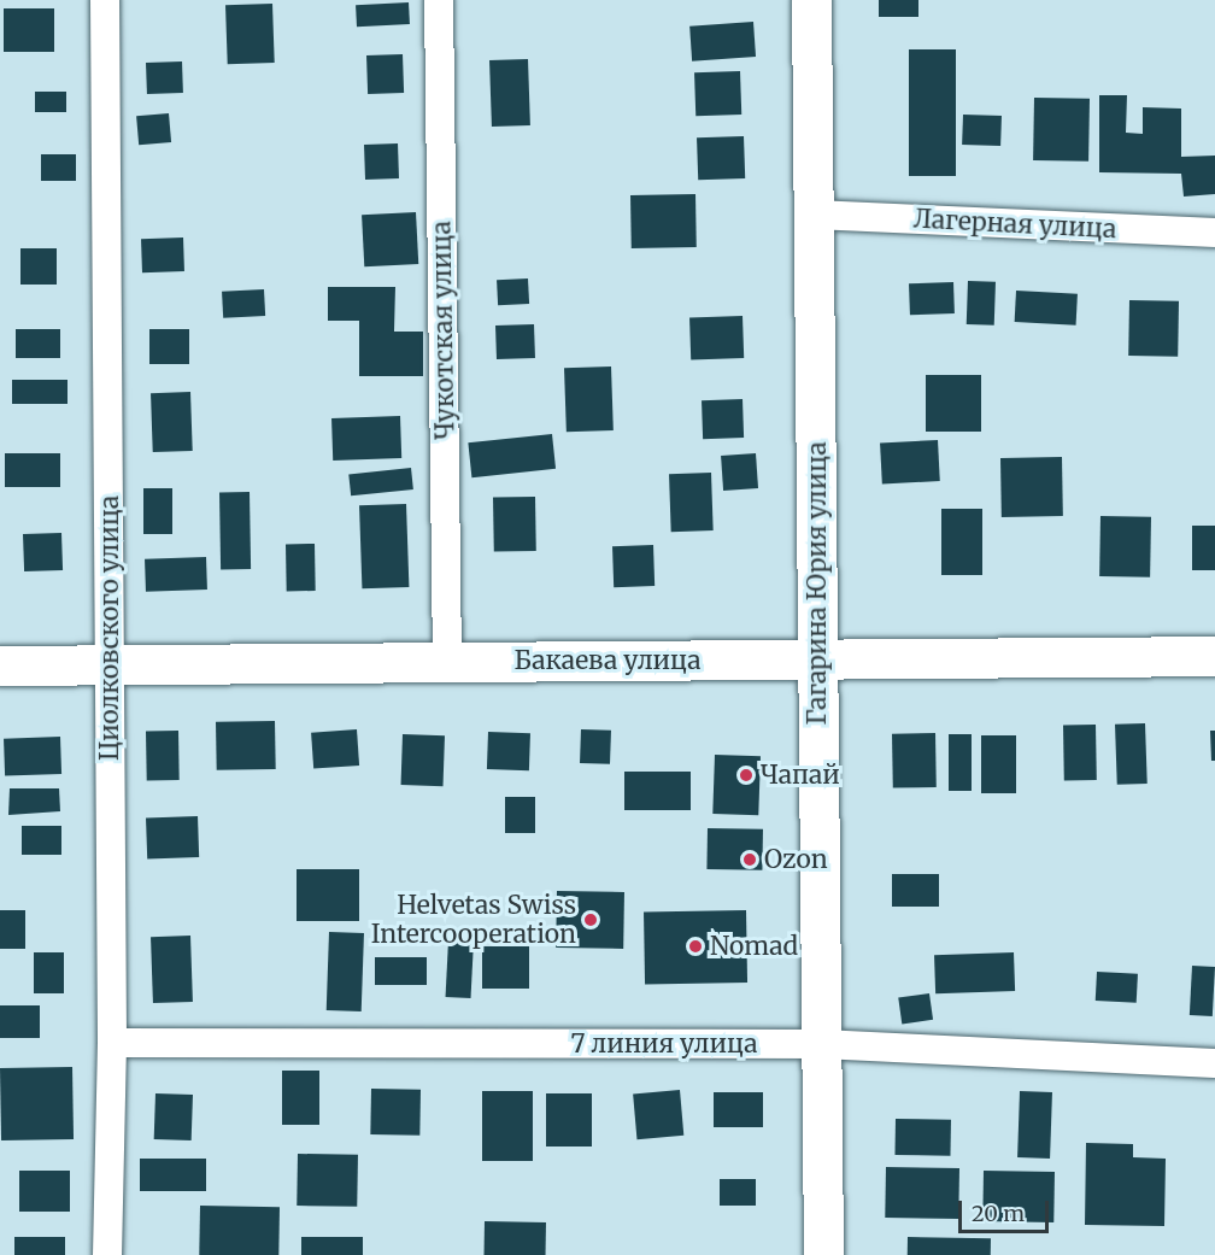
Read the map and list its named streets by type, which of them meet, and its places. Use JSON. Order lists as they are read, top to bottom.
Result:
{
  "streets": {
    "main road": ["Гагарина Юрия улица", "Бакаева улица"],
    "street": [
      "Лагерная улица",
      "Чукотская улица",
      "Циолковского улица",
      "7 линия улица"
    ]
  },
  "crossings": [
    ["Лагерная улица", "Гагарина Юрия улица"],
    ["Чукотская улица", "Бакаева улица"],
    ["Гагарина Юрия улица", "Бакаева улица"],
    ["Гагарина Юрия улица", "7 линия улица"],
    ["Циолковского улица", "Бакаева улица"],
    ["Циолковского улица", "7 линия улица"]
  ],
  "places": [
    "Чапай",
    "Ozon",
    "Helvetas Swiss Intercooperation",
    "Nomad"
  ],
  "scale_bar": "20 m"
}
